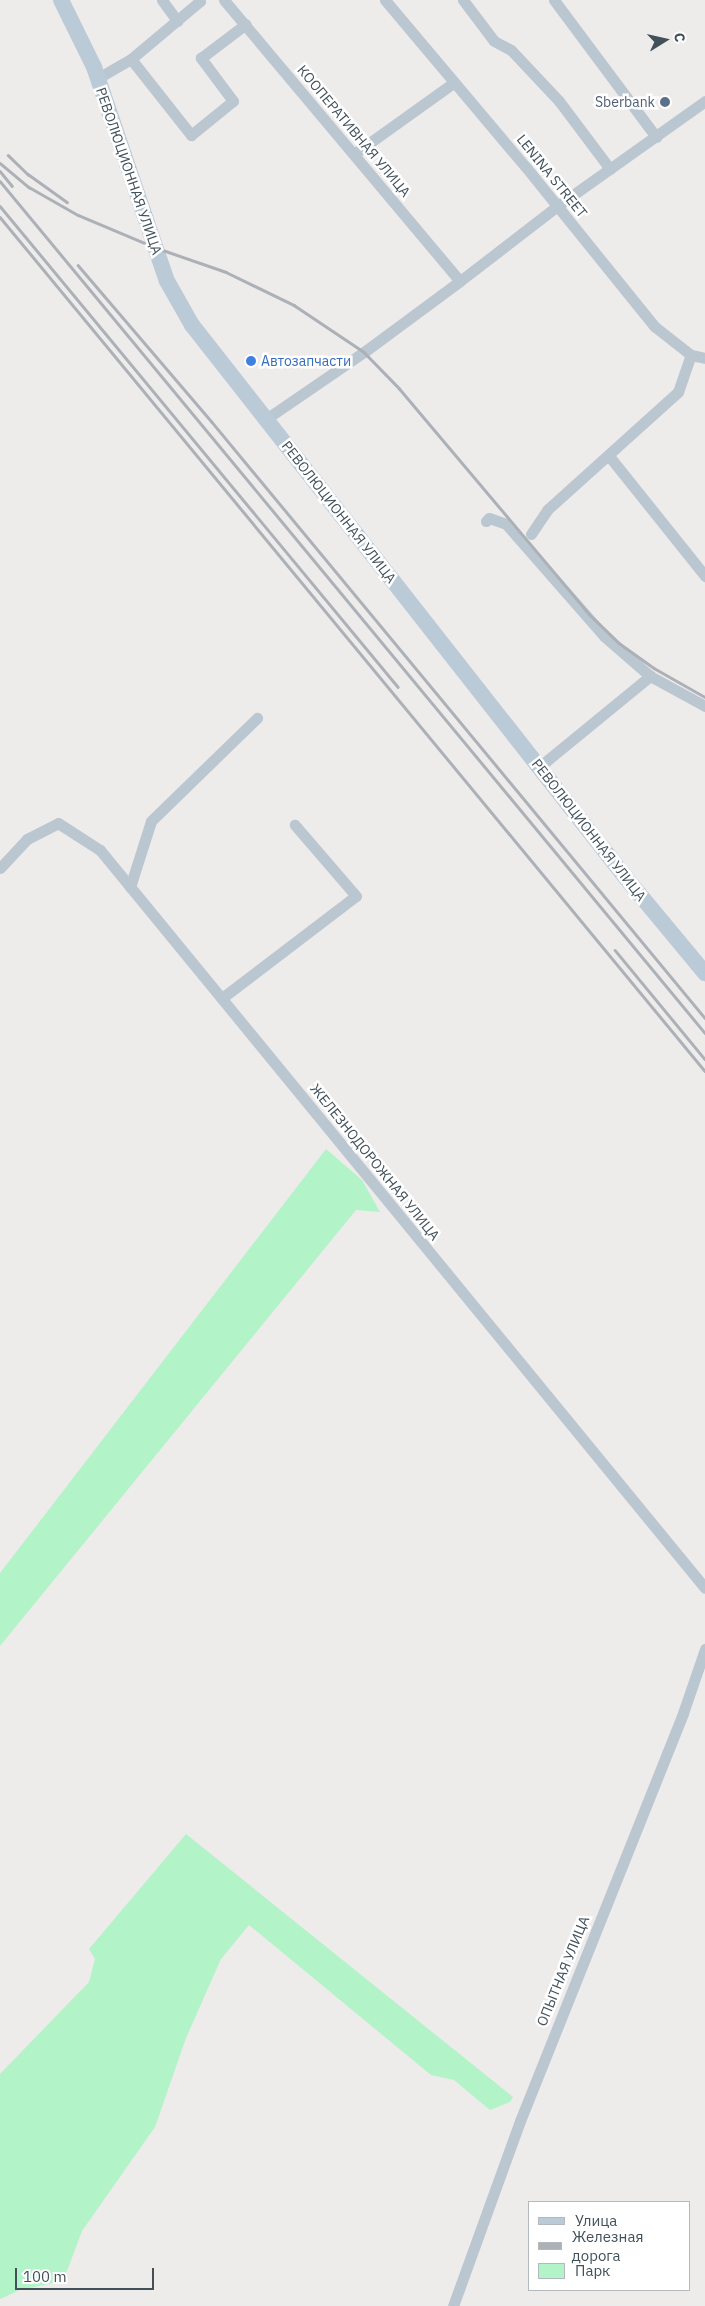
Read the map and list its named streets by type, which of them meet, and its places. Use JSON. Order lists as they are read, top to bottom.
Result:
{
  "streets": {
    "main road": ["РЕВОЛЮЦИОННАЯ УЛИЦА"],
    "street": [
      "КООПЕРАТИВНАЯ УЛИЦА",
      "LENINA STREET",
      "ЖЕЛЕЗНОДОРОЖНАЯ УЛИЦА",
      "ОПЫТНАЯ УЛИЦА"
    ]
  },
  "places": ["Sberbank", "Автозапчасти"],
  "legend": ["Улица", "Железная дорога", "Парк"],
  "scale_bar": "100 m",
  "north": "right"
}
